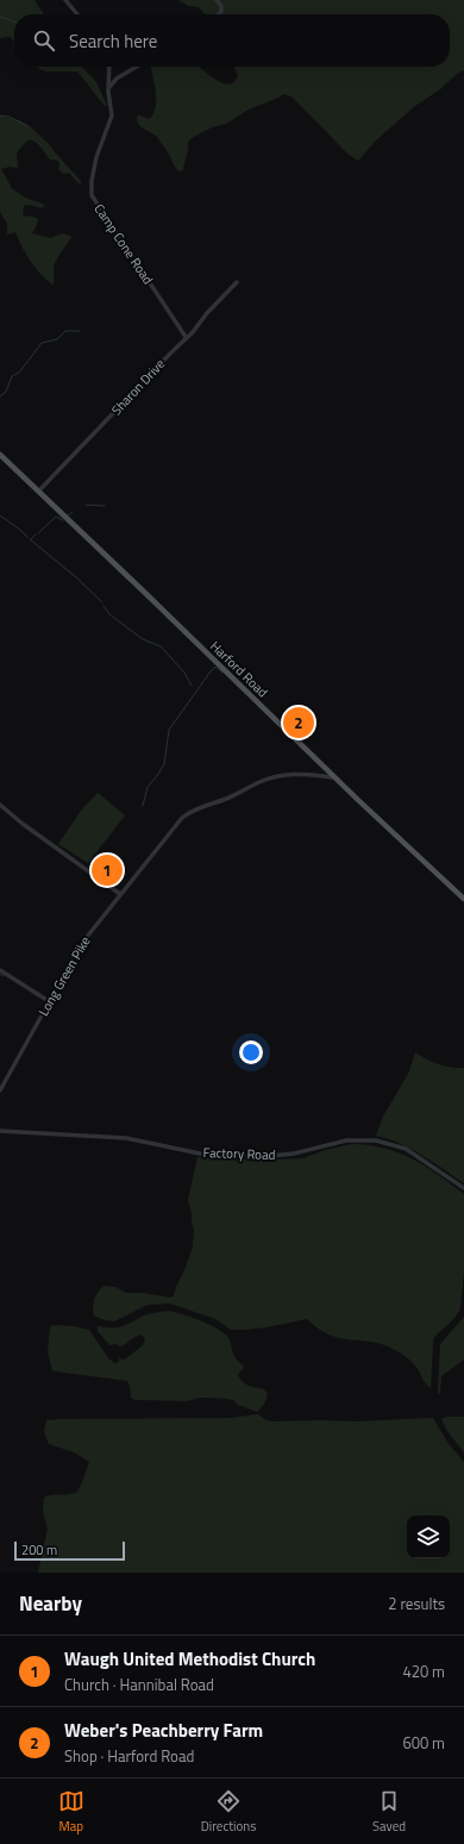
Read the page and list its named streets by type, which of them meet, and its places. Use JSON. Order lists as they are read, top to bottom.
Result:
{
  "streets": {
    "main road": ["Harford Road"],
    "street": [
      "Camp Cone Road",
      "Sharon Drive",
      "Long Green Pike",
      "Factory Road"
    ]
  },
  "crossings": [
    ["Camp Cone Road", "Sharon Drive"],
    ["Sharon Drive", "Harford Road"],
    ["Harford Road", "Long Green Pike"]
  ],
  "scale_bar": "200 m",
  "page": {
    "search": "Search here",
    "pins": ["2", "1"],
    "scale": "200 m",
    "heading": ["Nearby", "2 results"],
    "list": [
      {
        "mark": "1",
        "name": "Waugh United Methodist Church",
        "note": "Church · Hannibal Road",
        "value": "420 m"
      },
      {
        "mark": "2",
        "name": "Weber's Peachberry Farm",
        "note": "Shop · Harford Road",
        "value": "600 m"
      }
    ],
    "nav": ["Map", "Directions", "Saved"]
  }
}
